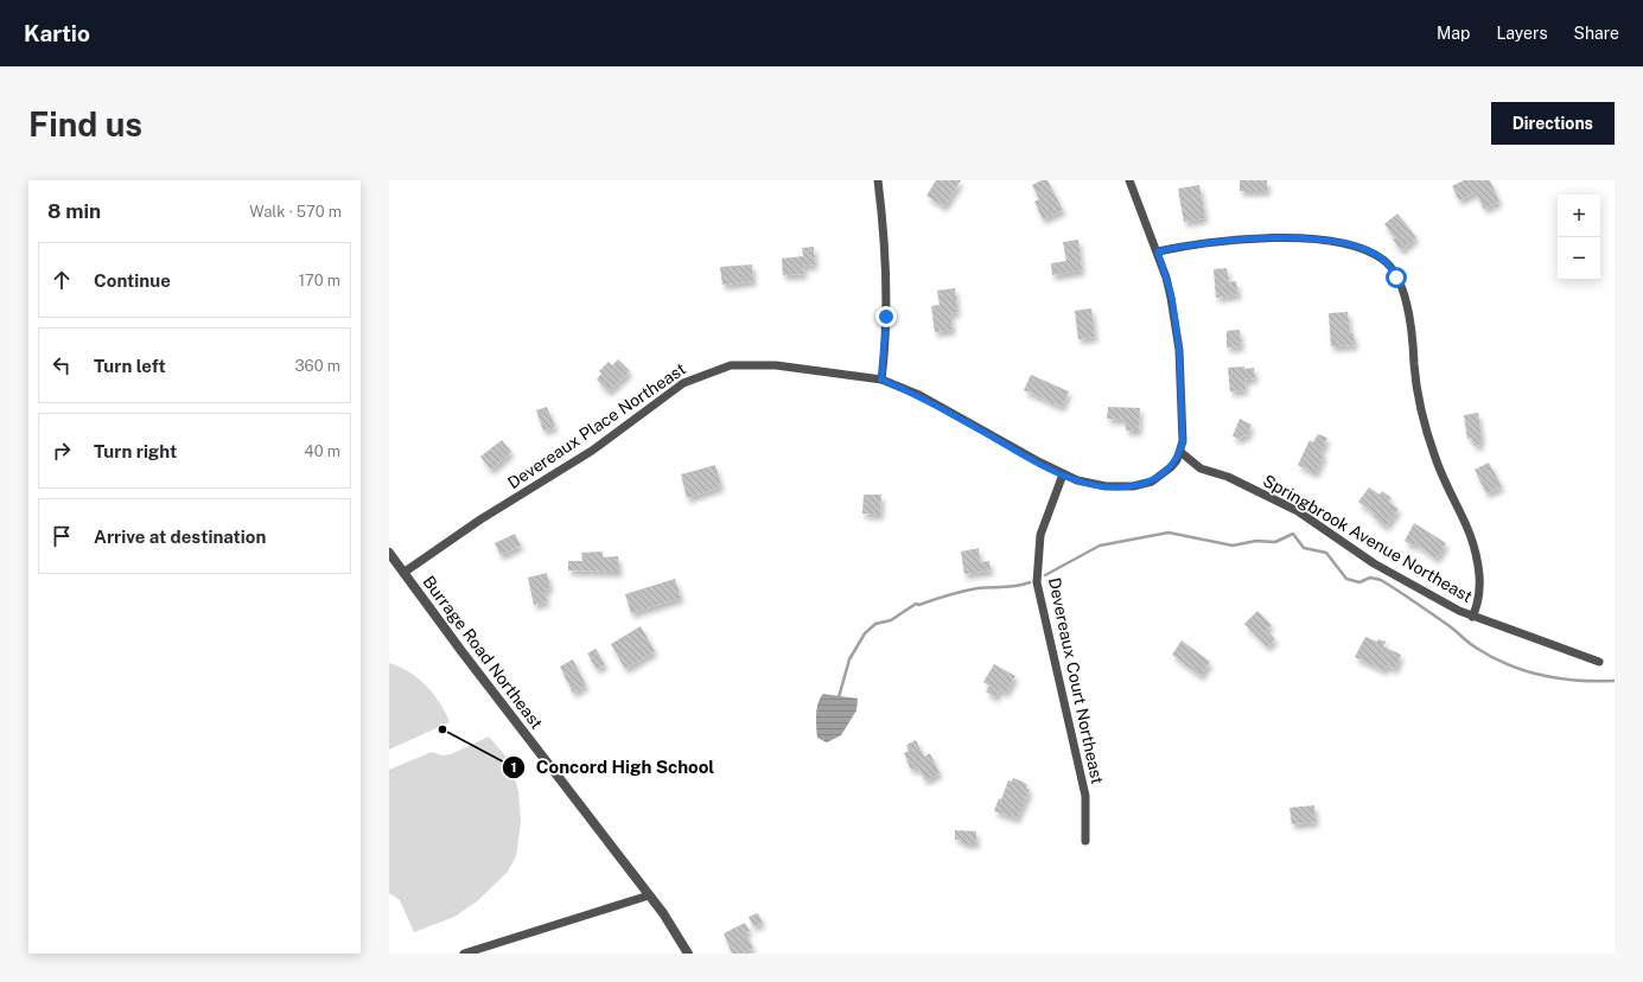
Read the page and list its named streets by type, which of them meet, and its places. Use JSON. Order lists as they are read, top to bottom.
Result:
{
  "streets": {
    "street": [
      "Devereaux Place Northeast",
      "Springbrook Avenue Northeast",
      "Burrage Road Northeast",
      "Devereaux Court Northeast"
    ]
  },
  "crossings": [
    ["Devereaux Place Northeast", "Springbrook Avenue Northeast"],
    ["Devereaux Place Northeast", "Burrage Road Northeast"],
    ["Devereaux Place Northeast", "Devereaux Court Northeast"]
  ],
  "places": ["Concord High School"],
  "page": {
    "header": "Kartio",
    "nav": ["Map", "Layers", "Share"],
    "buttons": "Directions",
    "title": "Find us",
    "heading": ["8 min", "Walk · 570 m"],
    "map_buttons": ["+", "−"],
    "list": [
      ["Continue", "170 m"],
      ["Turn left", "360 m"],
      ["Turn right", "40 m"],
      "Arrive at destination"
    ]
  }
}
